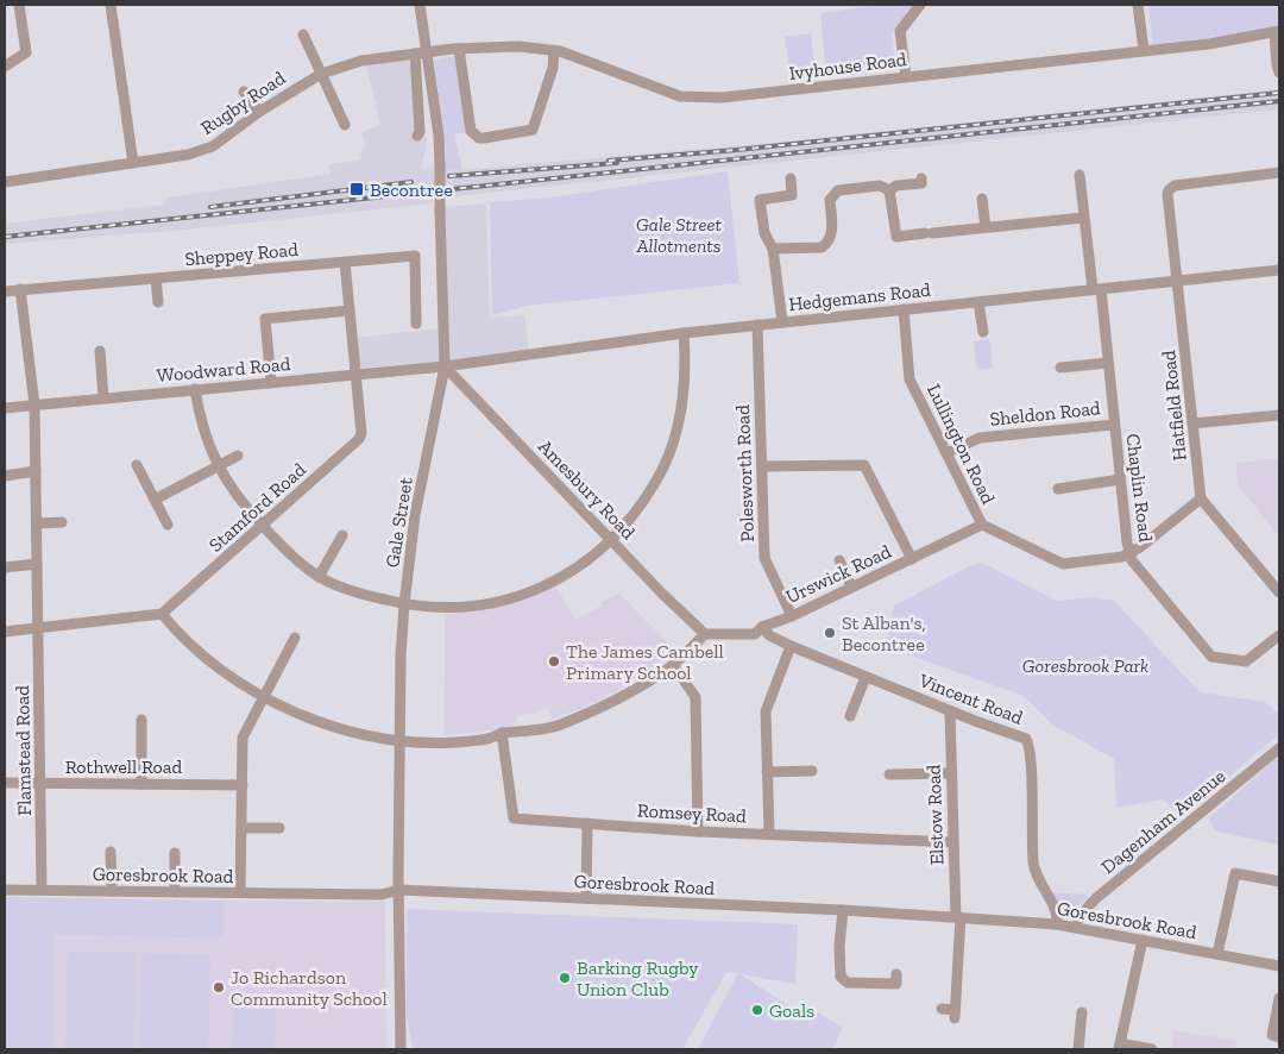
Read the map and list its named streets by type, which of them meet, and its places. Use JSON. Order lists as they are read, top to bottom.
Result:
{
  "streets": {
    "street": [
      "Ivyhouse Road",
      "Rugby Road",
      "Sheppey Road",
      "Hedgemans Road",
      "Woodward Road",
      "Hatfield Road",
      "Sheldon Road",
      "Lullington Road",
      "Polesworth Road",
      "Chaplin Road",
      "Amesbury Road",
      "Stamford Road",
      "Gale Street",
      "Urswick Road",
      "Vincent Road",
      "Flamstead Road",
      "Rothwell Road",
      "Romsey Road",
      "Elstow Road",
      "Dagenham Avenue",
      "Goresbrook Road"
    ]
  },
  "crossings": [
    ["Ivyhouse Road", "Rugby Road"],
    ["Ivyhouse Road", "Gale Street"],
    ["Rugby Road", "Gale Street"],
    ["Sheppey Road", "Stamford Road"],
    ["Sheppey Road", "Flamstead Road"],
    ["Hedgemans Road", "Woodward Road"],
    ["Hedgemans Road", "Hatfield Road"],
    ["Hedgemans Road", "Lullington Road"],
    ["Hedgemans Road", "Polesworth Road"],
    ["Hedgemans Road", "Chaplin Road"],
    ["Hedgemans Road", "Amesbury Road"],
    ["Hedgemans Road", "Gale Street"],
    ["Woodward Road", "Amesbury Road"],
    ["Woodward Road", "Stamford Road"],
    ["Woodward Road", "Gale Street"],
    ["Woodward Road", "Flamstead Road"],
    ["Hatfield Road", "Lullington Road"],
    ["Sheldon Road", "Lullington Road"],
    ["Sheldon Road", "Chaplin Road"],
    ["Lullington Road", "Chaplin Road"],
    ["Lullington Road", "Urswick Road"],
    ["Polesworth Road", "Urswick Road"],
    ["Amesbury Road", "Gale Street"],
    ["Amesbury Road", "Urswick Road"],
    ["Gale Street", "Goresbrook Road"],
    ["Urswick Road", "Vincent Road"],
    ["Vincent Road", "Elstow Road"],
    ["Vincent Road", "Goresbrook Road"],
    ["Flamstead Road", "Rothwell Road"],
    ["Flamstead Road", "Goresbrook Road"],
    ["Romsey Road", "Elstow Road"],
    ["Elstow Road", "Goresbrook Road"],
    ["Dagenham Avenue", "Goresbrook Road"]
  ],
  "parks": ["Gale Street Allotments", "Goresbrook Park"],
  "places": {
    "transit": ["Becontree"],
    "other": [
      "St Alban's, Becontree",
      "The James Cambell Primary School",
      "Barking Rugby Union Club",
      "Jo Richardson Community School",
      "Goals"
    ]
  }
}
